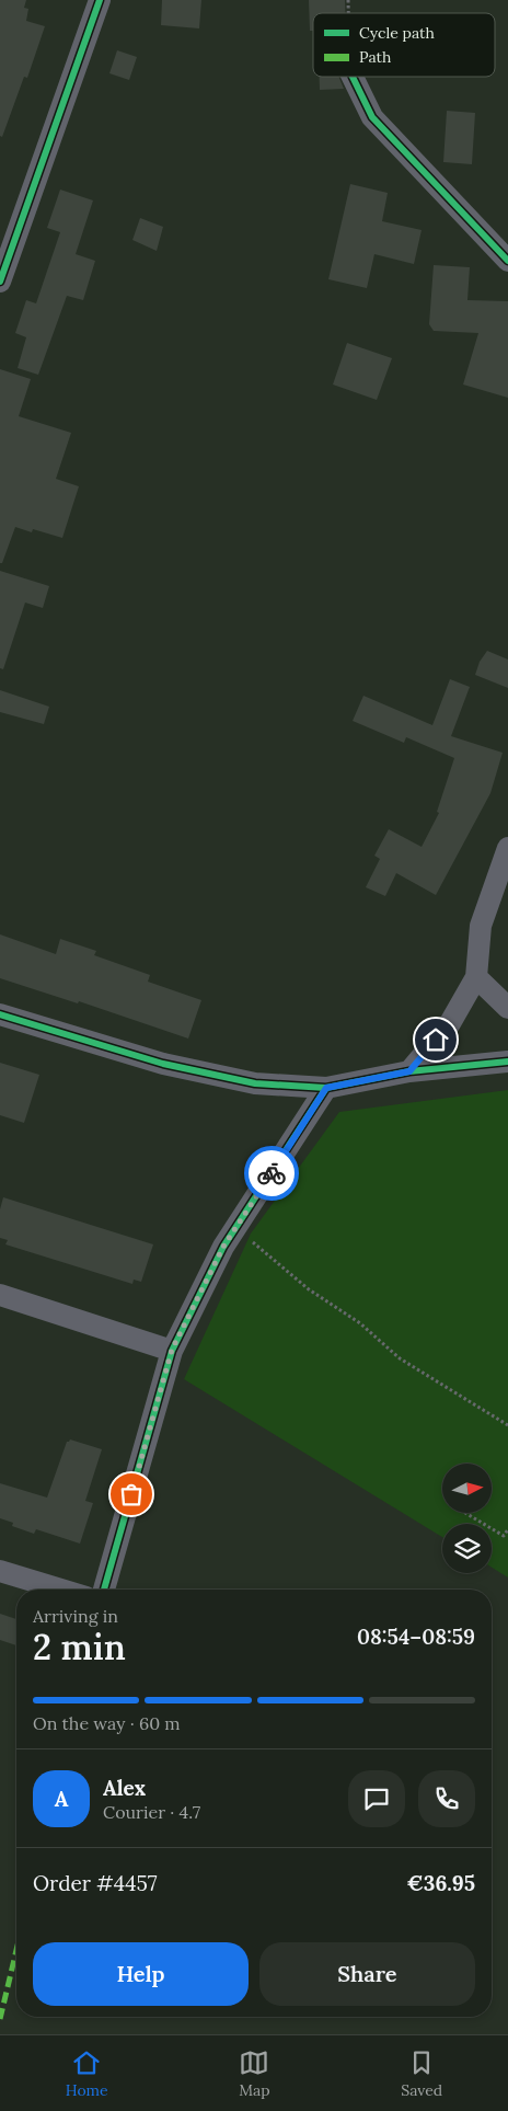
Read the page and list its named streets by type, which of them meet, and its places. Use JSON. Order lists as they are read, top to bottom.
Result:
{
  "legend": ["Cycle path", "Path"],
  "north": "right",
  "page": {
    "heading": ["2 min", "Arriving in", "08:54–08:59"],
    "panel": [
      "Alex",
      "Courier · 4.7",
      "Order #4457",
      "€36.95"
    ],
    "bar": "On the way · 60 m",
    "round": "A",
    "buttons": ["Help", "Share"],
    "tabs": ["Home", "Map", "Saved"]
  }
}
